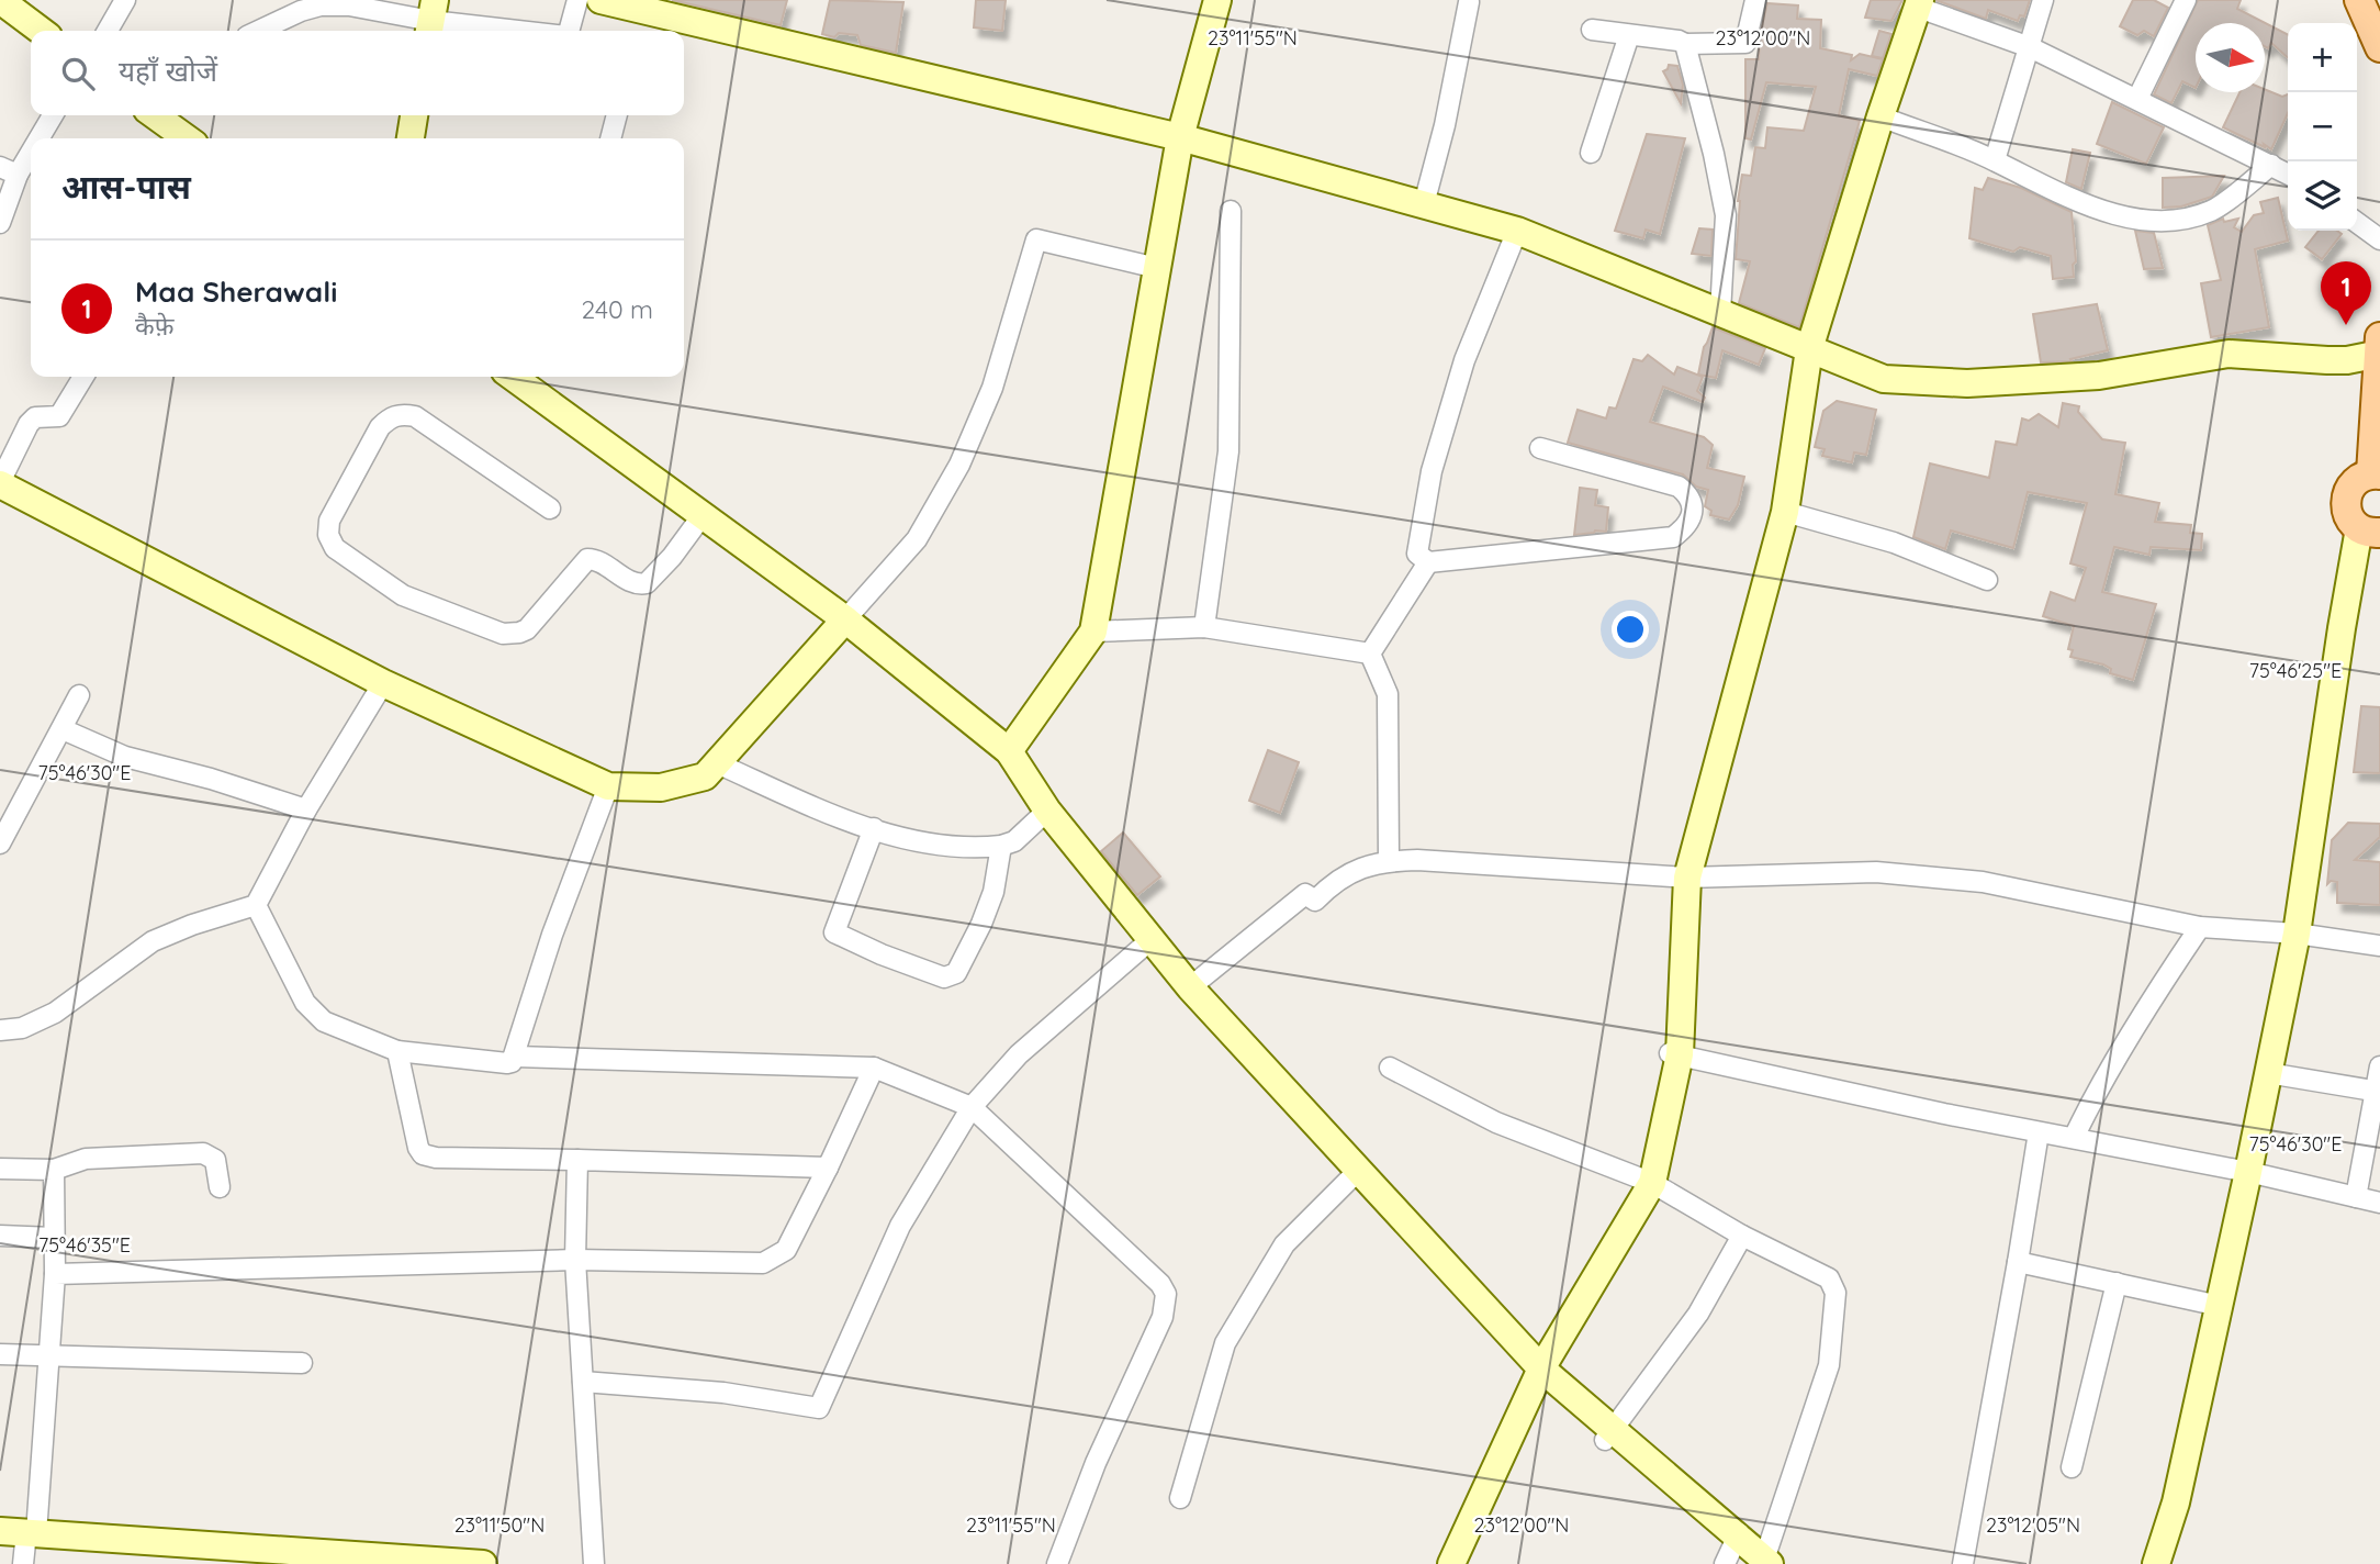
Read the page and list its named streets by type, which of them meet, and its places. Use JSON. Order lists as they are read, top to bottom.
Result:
{
  "north": "right",
  "page": {
    "map_buttons": ["+", "−"],
    "search": "यहाँ खोजें",
    "heading": "आस-पास",
    "list": [
      {
        "mark": "1",
        "name": "Maa Sherawali",
        "note": "कैफ़े",
        "value": "240 m"
      }
    ],
    "pins": "1"
  },
  "coordinates": [
    "23°11'55\"N",
    "23°12'00\"N",
    "75°46'25\"E",
    "75°46'30\"E",
    "75°46'35\"E",
    "23°11'50\"N",
    "23°12'05\"N"
  ]
}
